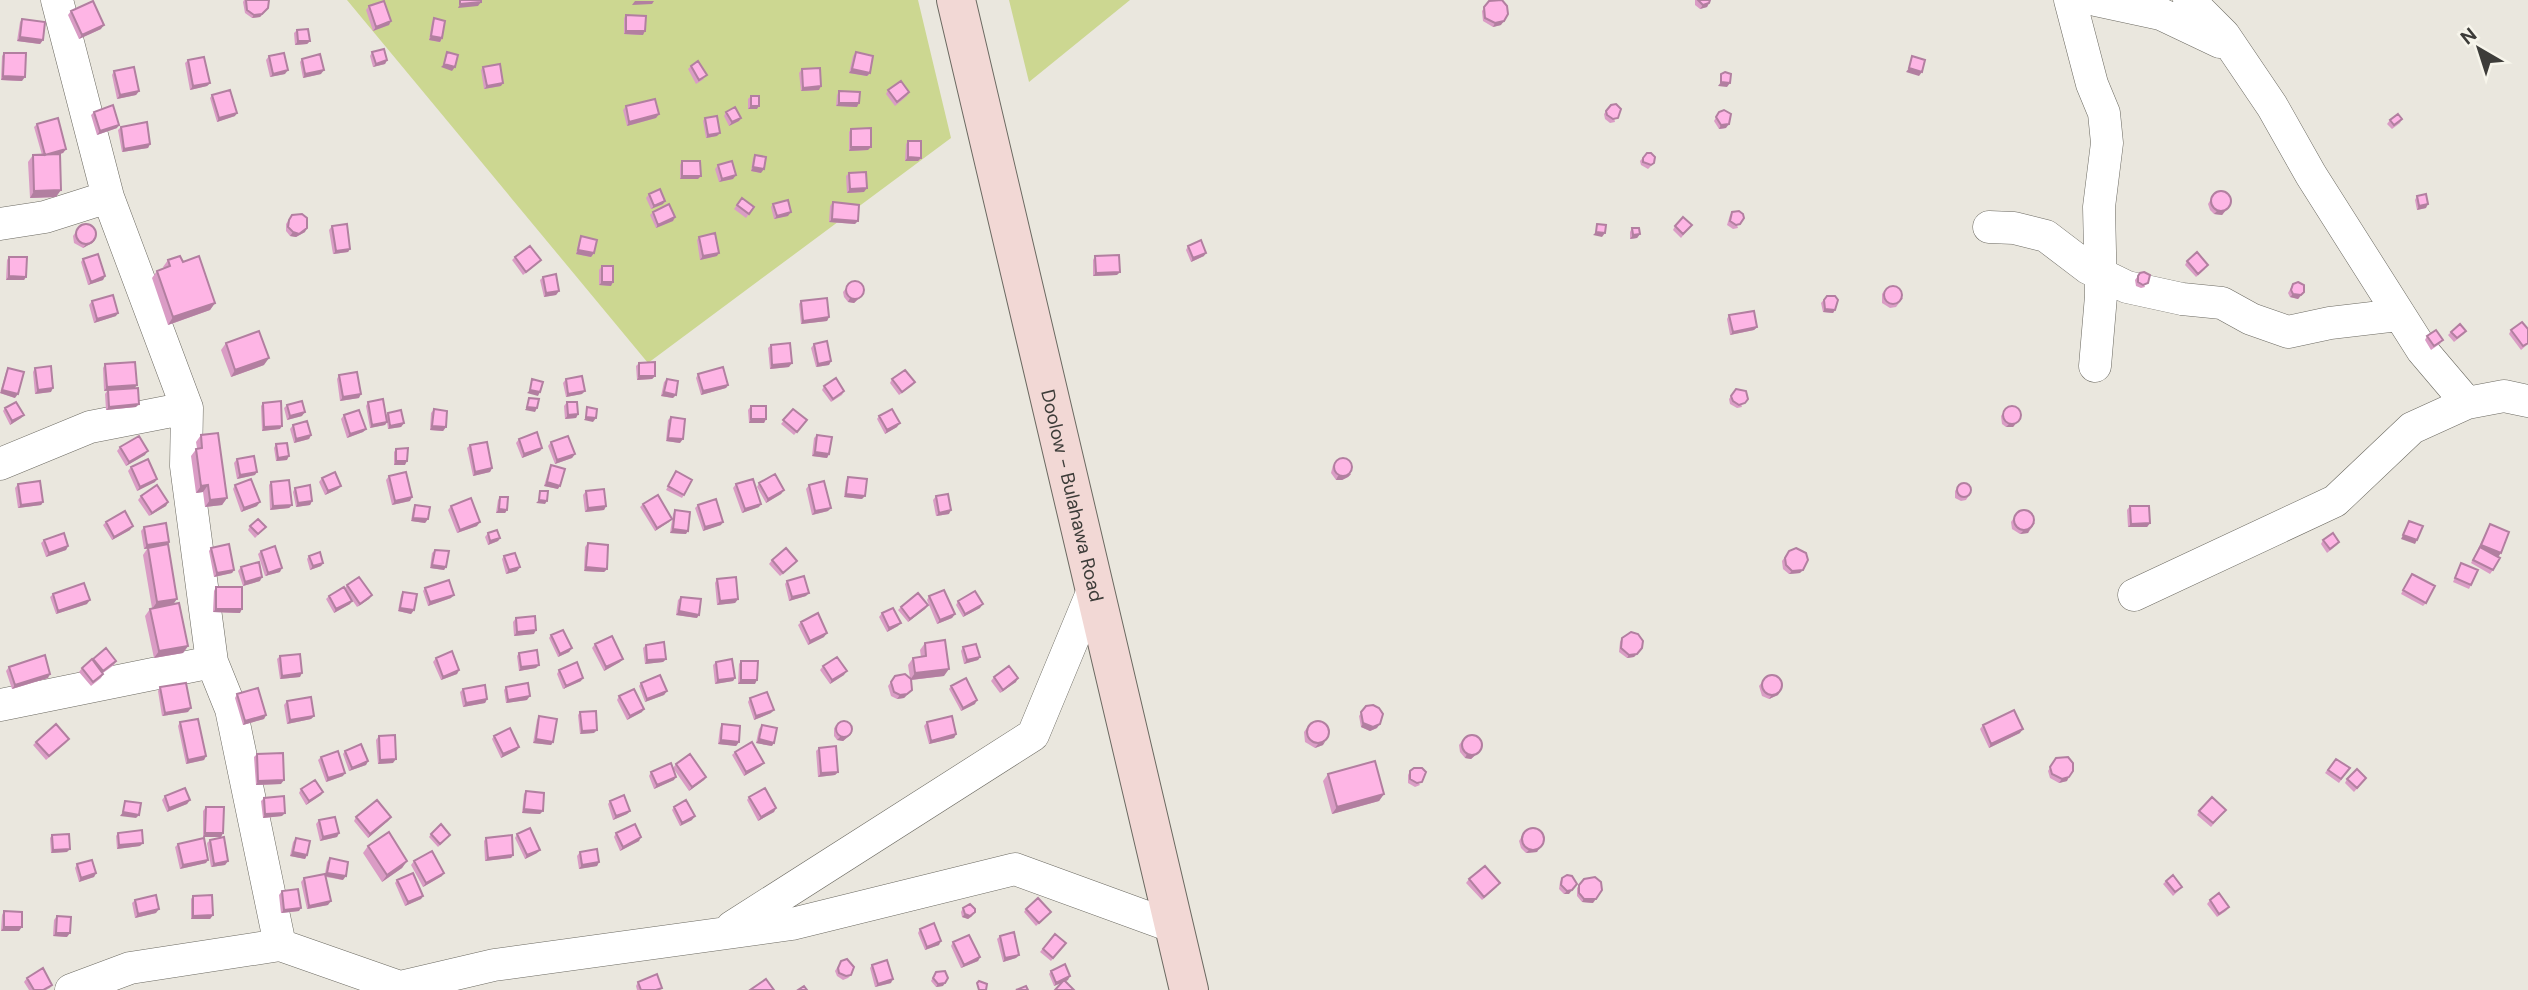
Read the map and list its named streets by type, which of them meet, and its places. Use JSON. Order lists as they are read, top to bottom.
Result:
{
  "streets": {
    "main road": ["Doolow - Bulahawa Road"]
  },
  "north": "top left"
}
